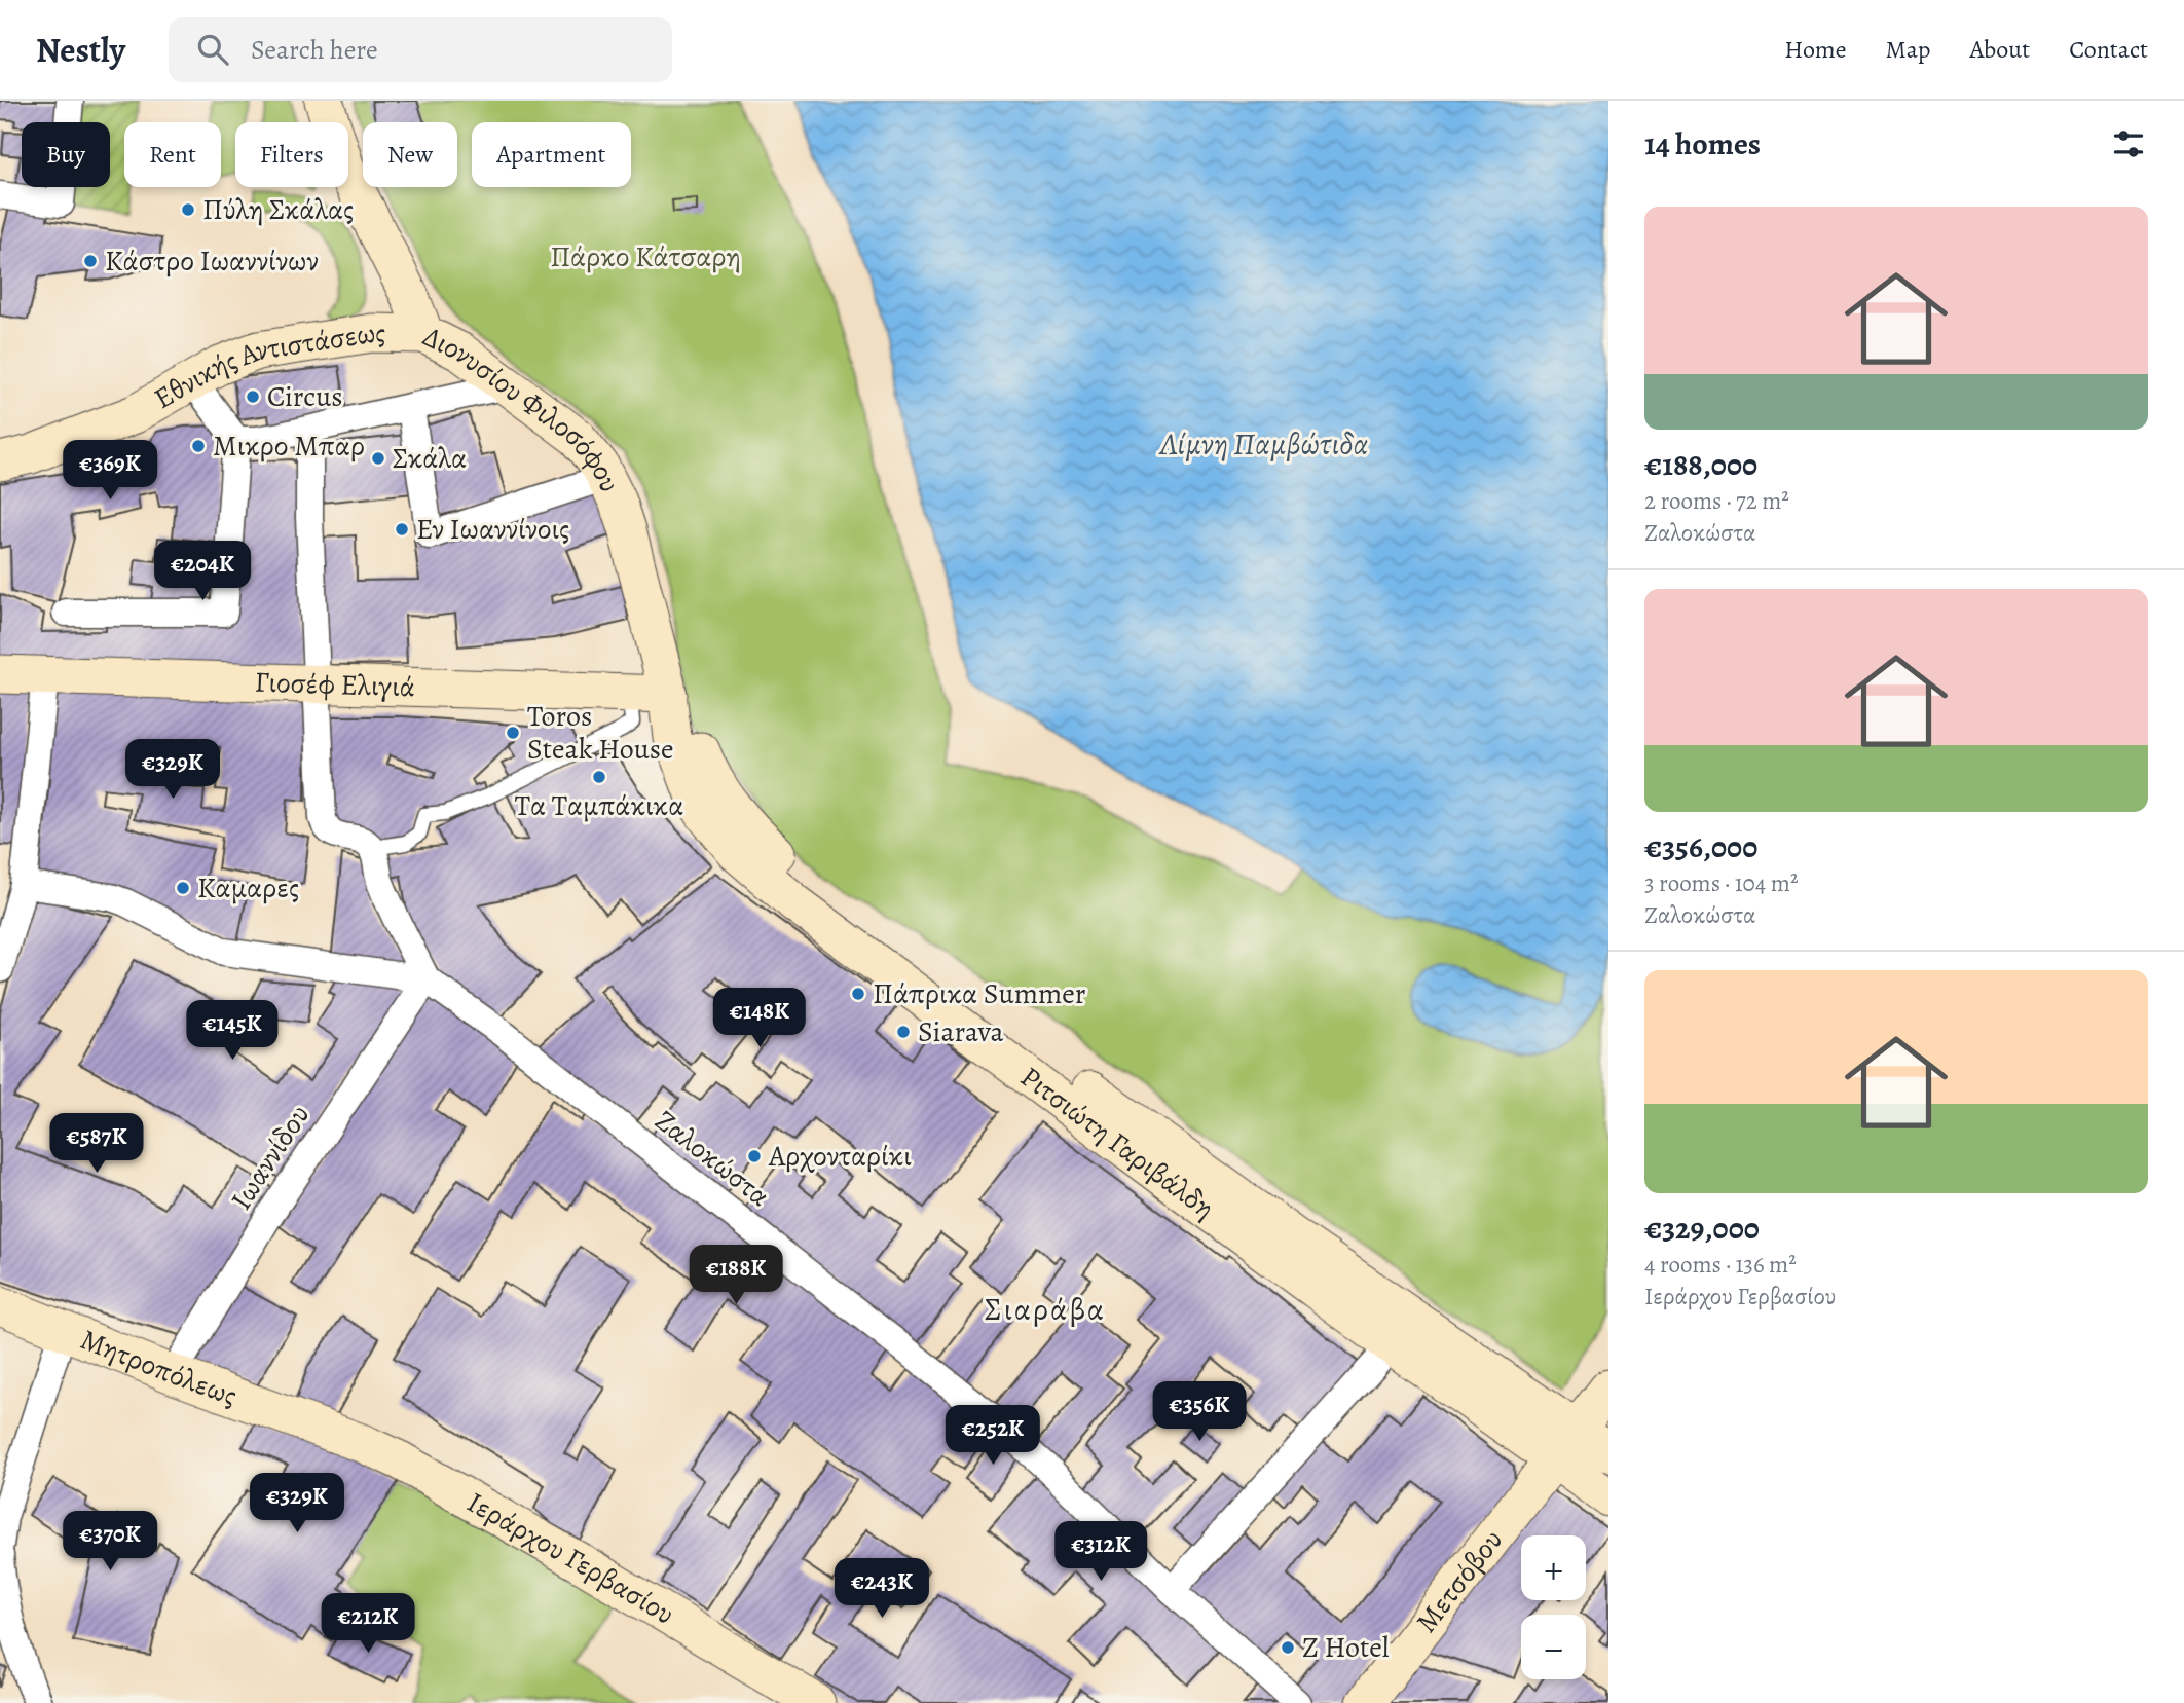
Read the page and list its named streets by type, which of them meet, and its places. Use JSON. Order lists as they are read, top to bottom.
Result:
{
  "streets": {
    "main road": [
      "Εθνικής Αντιστάσεως",
      "Διονυσίου Φιλοσόφου",
      "Γιοσέφ Ελιγιά",
      "Ριτσιώτη Γαριβάλδη",
      "Μητροπόλεως",
      "Ιεράρχου Γερβασίου",
      "Μετσόβου"
    ],
    "street": ["Ιωαννίδου", "Ζαλοκώστα"]
  },
  "crossings": [
    ["Εθνικής Αντιστάσεως", "Διονυσίου Φιλοσόφου"],
    ["Διονυσίου Φιλοσόφου", "Γιοσέφ Ελιγιά"],
    ["Διονυσίου Φιλοσόφου", "Ριτσιώτη Γαριβάλδη"],
    ["Γιοσέφ Ελιγιά", "Ριτσιώτη Γαριβάλδη"],
    ["Ριτσιώτη Γαριβάλδη", "Μετσόβου"],
    ["Ιωαννίδου", "Ζαλοκώστα"],
    ["Ιωαννίδου", "Μητροπόλεως"],
    ["Μητροπόλεως", "Ιεράρχου Γερβασίου"]
  ],
  "districts": ["Σιαράβα"],
  "water": ["Λίμνη Παμβώτιδα"],
  "parks": ["Πάρκο Κάτσαρη"],
  "places": [
    "Πύλη Σκάλας",
    "Κάστρο Ιωαννίνων",
    "Circus",
    "Μικρο Μπαρ",
    "Σκάλα",
    "Εν Ιωαννίνοις",
    "Toros Steak House",
    "Τα Ταμπάκικα",
    "Καμαρες",
    "Πάπρικα Summer",
    "Siarava",
    "Αρχονταρίκι",
    "Z Hotel"
  ],
  "page": {
    "header": "Nestly",
    "search": "Search here",
    "nav": [
      "Home",
      "Map",
      "About",
      "Contact"
    ],
    "heading": "14 homes",
    "chip": [
      "Buy",
      "Rent",
      "Filters",
      "New",
      "Apartment"
    ],
    "list": [
      {
        "name": "€188,000",
        "note": "2 rooms · 72 m² · Ζαλοκώστα"
      },
      {
        "name": "€356,000",
        "note": "3 rooms · 104 m² · Ζαλοκώστα"
      },
      {
        "name": "€329,000",
        "note": "4 rooms · 136 m² · Ιεράρχου Γερβασίου"
      }
    ],
    "price": [
      "€369K",
      "€204K",
      "€329K",
      "€148K",
      "€145K",
      "€587K",
      "€188K",
      "€356K",
      "€252K",
      "€329K",
      "€370K",
      "€312K",
      "€243K",
      "€212K"
    ],
    "map_buttons": ["+", "−"]
  }
}
